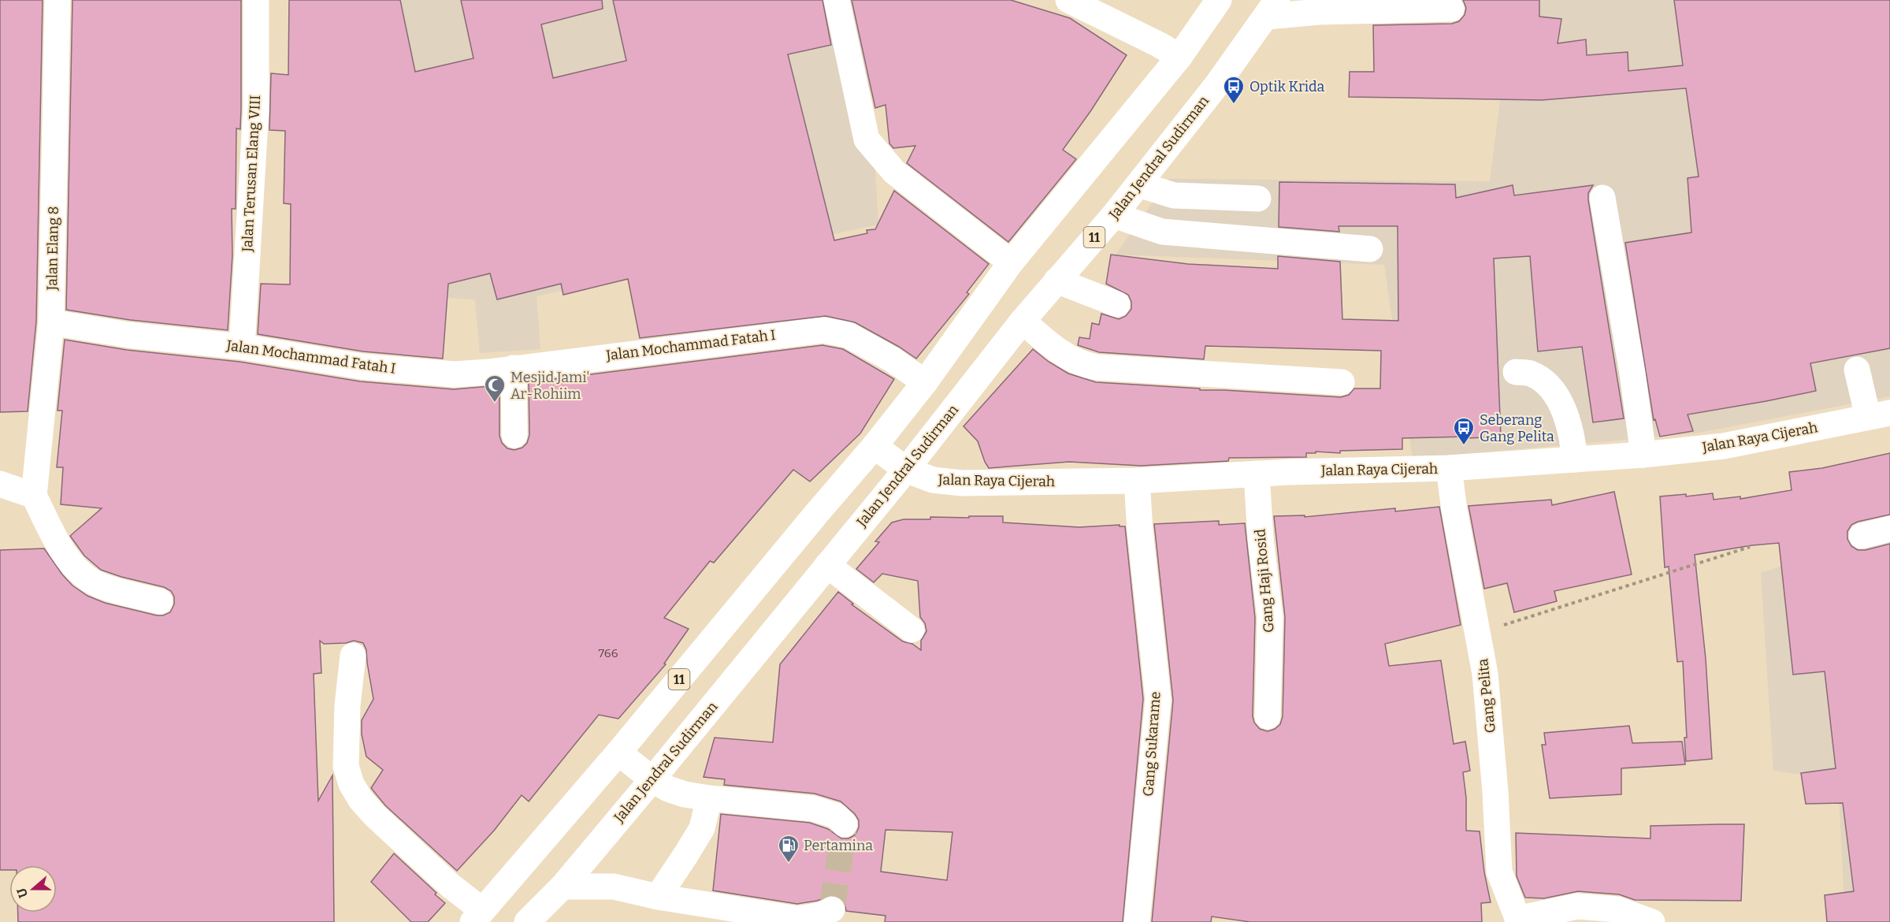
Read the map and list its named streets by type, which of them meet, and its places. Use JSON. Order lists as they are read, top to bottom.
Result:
{
  "streets": {
    "main road": [
      "Jalan Jendral Sudirman",
      "Jalan Terusan Elang VIII",
      "11",
      "Jalan Elang 8",
      "Jalan Mochammad Fatah I",
      "Jalan Raya Cijerah",
      "Gang Haji Rosid",
      "Gang Pelita",
      "Gang Sukarame"
    ]
  },
  "crossings": [
    ["Jalan Jendral Sudirman", "Jalan Raya Cijerah"],
    ["Jalan Terusan Elang VIII", "Jalan Mochammad Fatah I"],
    ["11", "Jalan Mochammad Fatah I"],
    ["11", "Jalan Raya Cijerah"],
    ["Jalan Elang 8", "Jalan Mochammad Fatah I"],
    ["Jalan Raya Cijerah", "Gang Haji Rosid"],
    ["Jalan Raya Cijerah", "Gang Pelita"],
    ["Jalan Raya Cijerah", "Gang Sukarame"]
  ],
  "places": {
    "bus stop": ["Optik Krida", "Seberang Gang Pelita"],
    "mosque": ["Mesjid Jami' Ar-Rohiim"],
    "fuel station": ["Pertamina"]
  },
  "house_numbers": ["766"],
  "north": "left"
}
